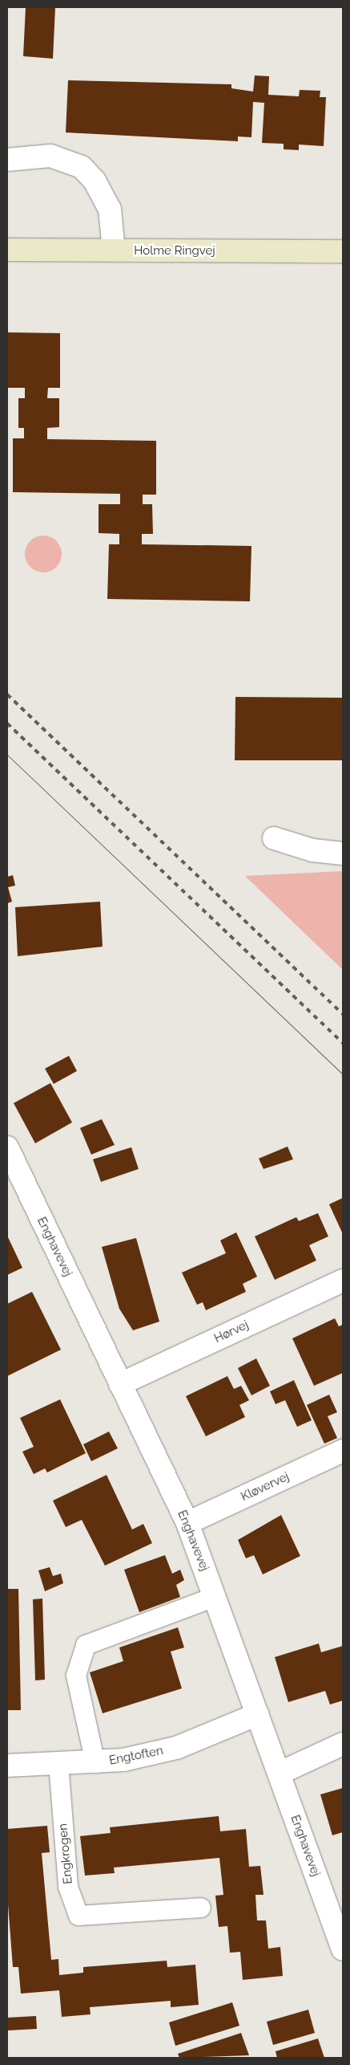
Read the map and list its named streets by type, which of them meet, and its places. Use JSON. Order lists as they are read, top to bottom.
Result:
{
  "streets": {
    "street": [
      "Holme Ringvej",
      "Enghavevej",
      "Hørvej",
      "Kløvervej",
      "Engtoften"
    ],
    "lane": ["Engkrogen"]
  },
  "crossings": [
    ["Enghavevej", "Hørvej"],
    ["Enghavevej", "Kløvervej"],
    ["Enghavevej", "Engtoften"],
    ["Engtoften", "Engkrogen"]
  ]
}
